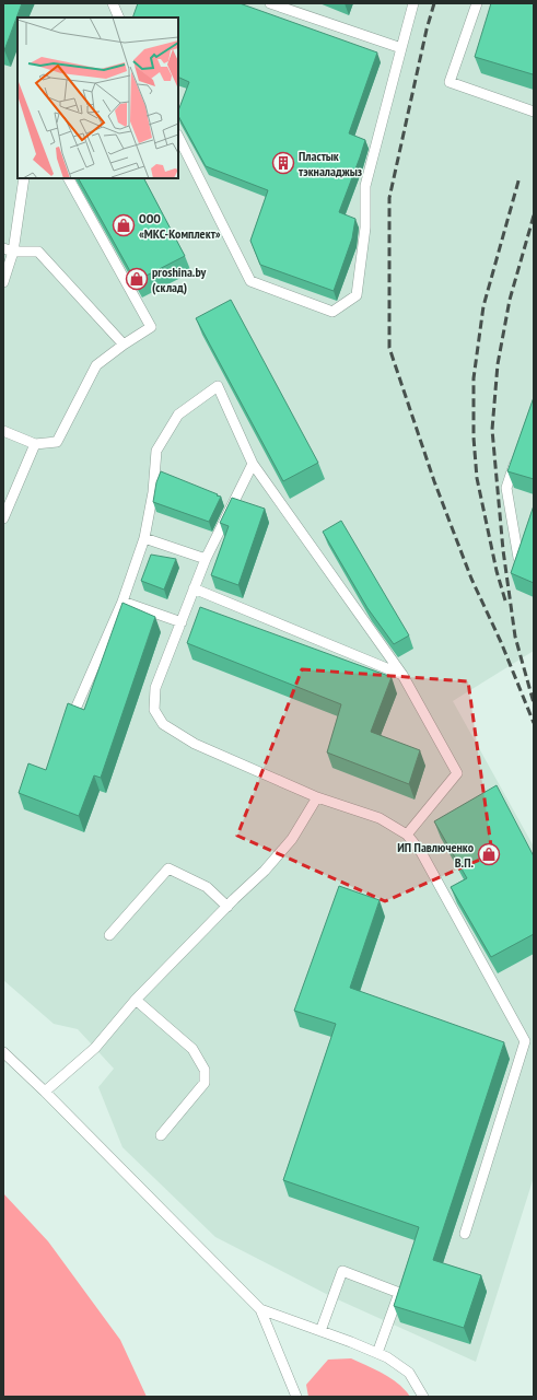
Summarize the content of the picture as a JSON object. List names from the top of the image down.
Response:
{
  "places": {
    "building": ["Пластык тэкналаджыз"],
    "shop": ["ООО «МКС-Комплект»", "рroshina.by (склад)", "ИП Павлюченко В.П."]
  }
}
